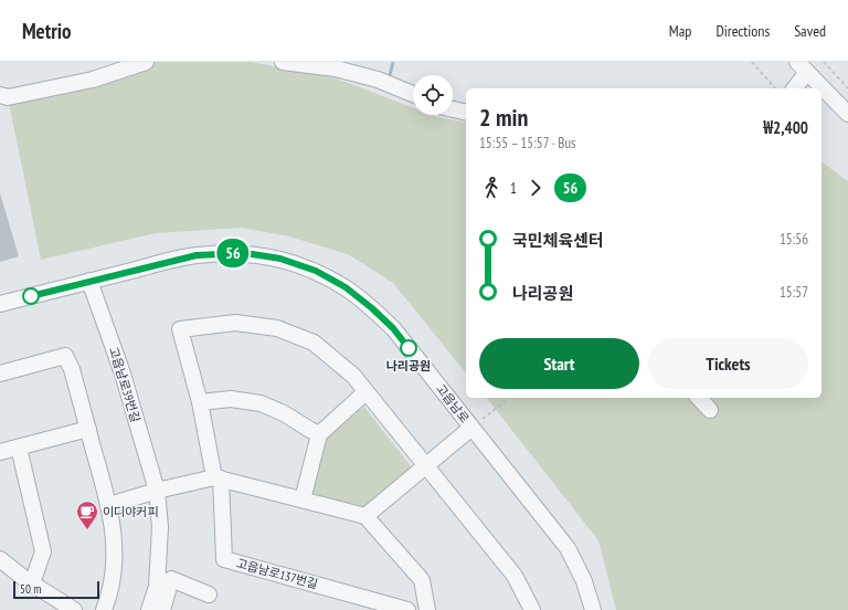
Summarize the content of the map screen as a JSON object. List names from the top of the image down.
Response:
{
  "streets": {
    "street": ["고읍남로39번길", "고읍남로", "고읍남로137번길"]
  },
  "crossings": [
    ["고읍남로39번길", "고읍남로"]
  ],
  "places": {
    "other": ["나리공원"],
    "cafe": ["이디야커피"]
  },
  "lines": ["bus line 56"],
  "scale_bar": "50 m",
  "page": {
    "header": "Metrio",
    "nav": ["Map", "Directions", "Saved"],
    "on_map": "56",
    "heading": ["2 min", "15:55 – 15:57 · Bus", "₩2,400"],
    "legs": ["1", "56"],
    "list": [
      {
        "name": "국민체육센터",
        "value": "15:56"
      },
      {
        "name": "나리공원",
        "value": "15:57"
      }
    ],
    "buttons": ["Start", "Tickets"],
    "scale": "50 m"
  }
}
